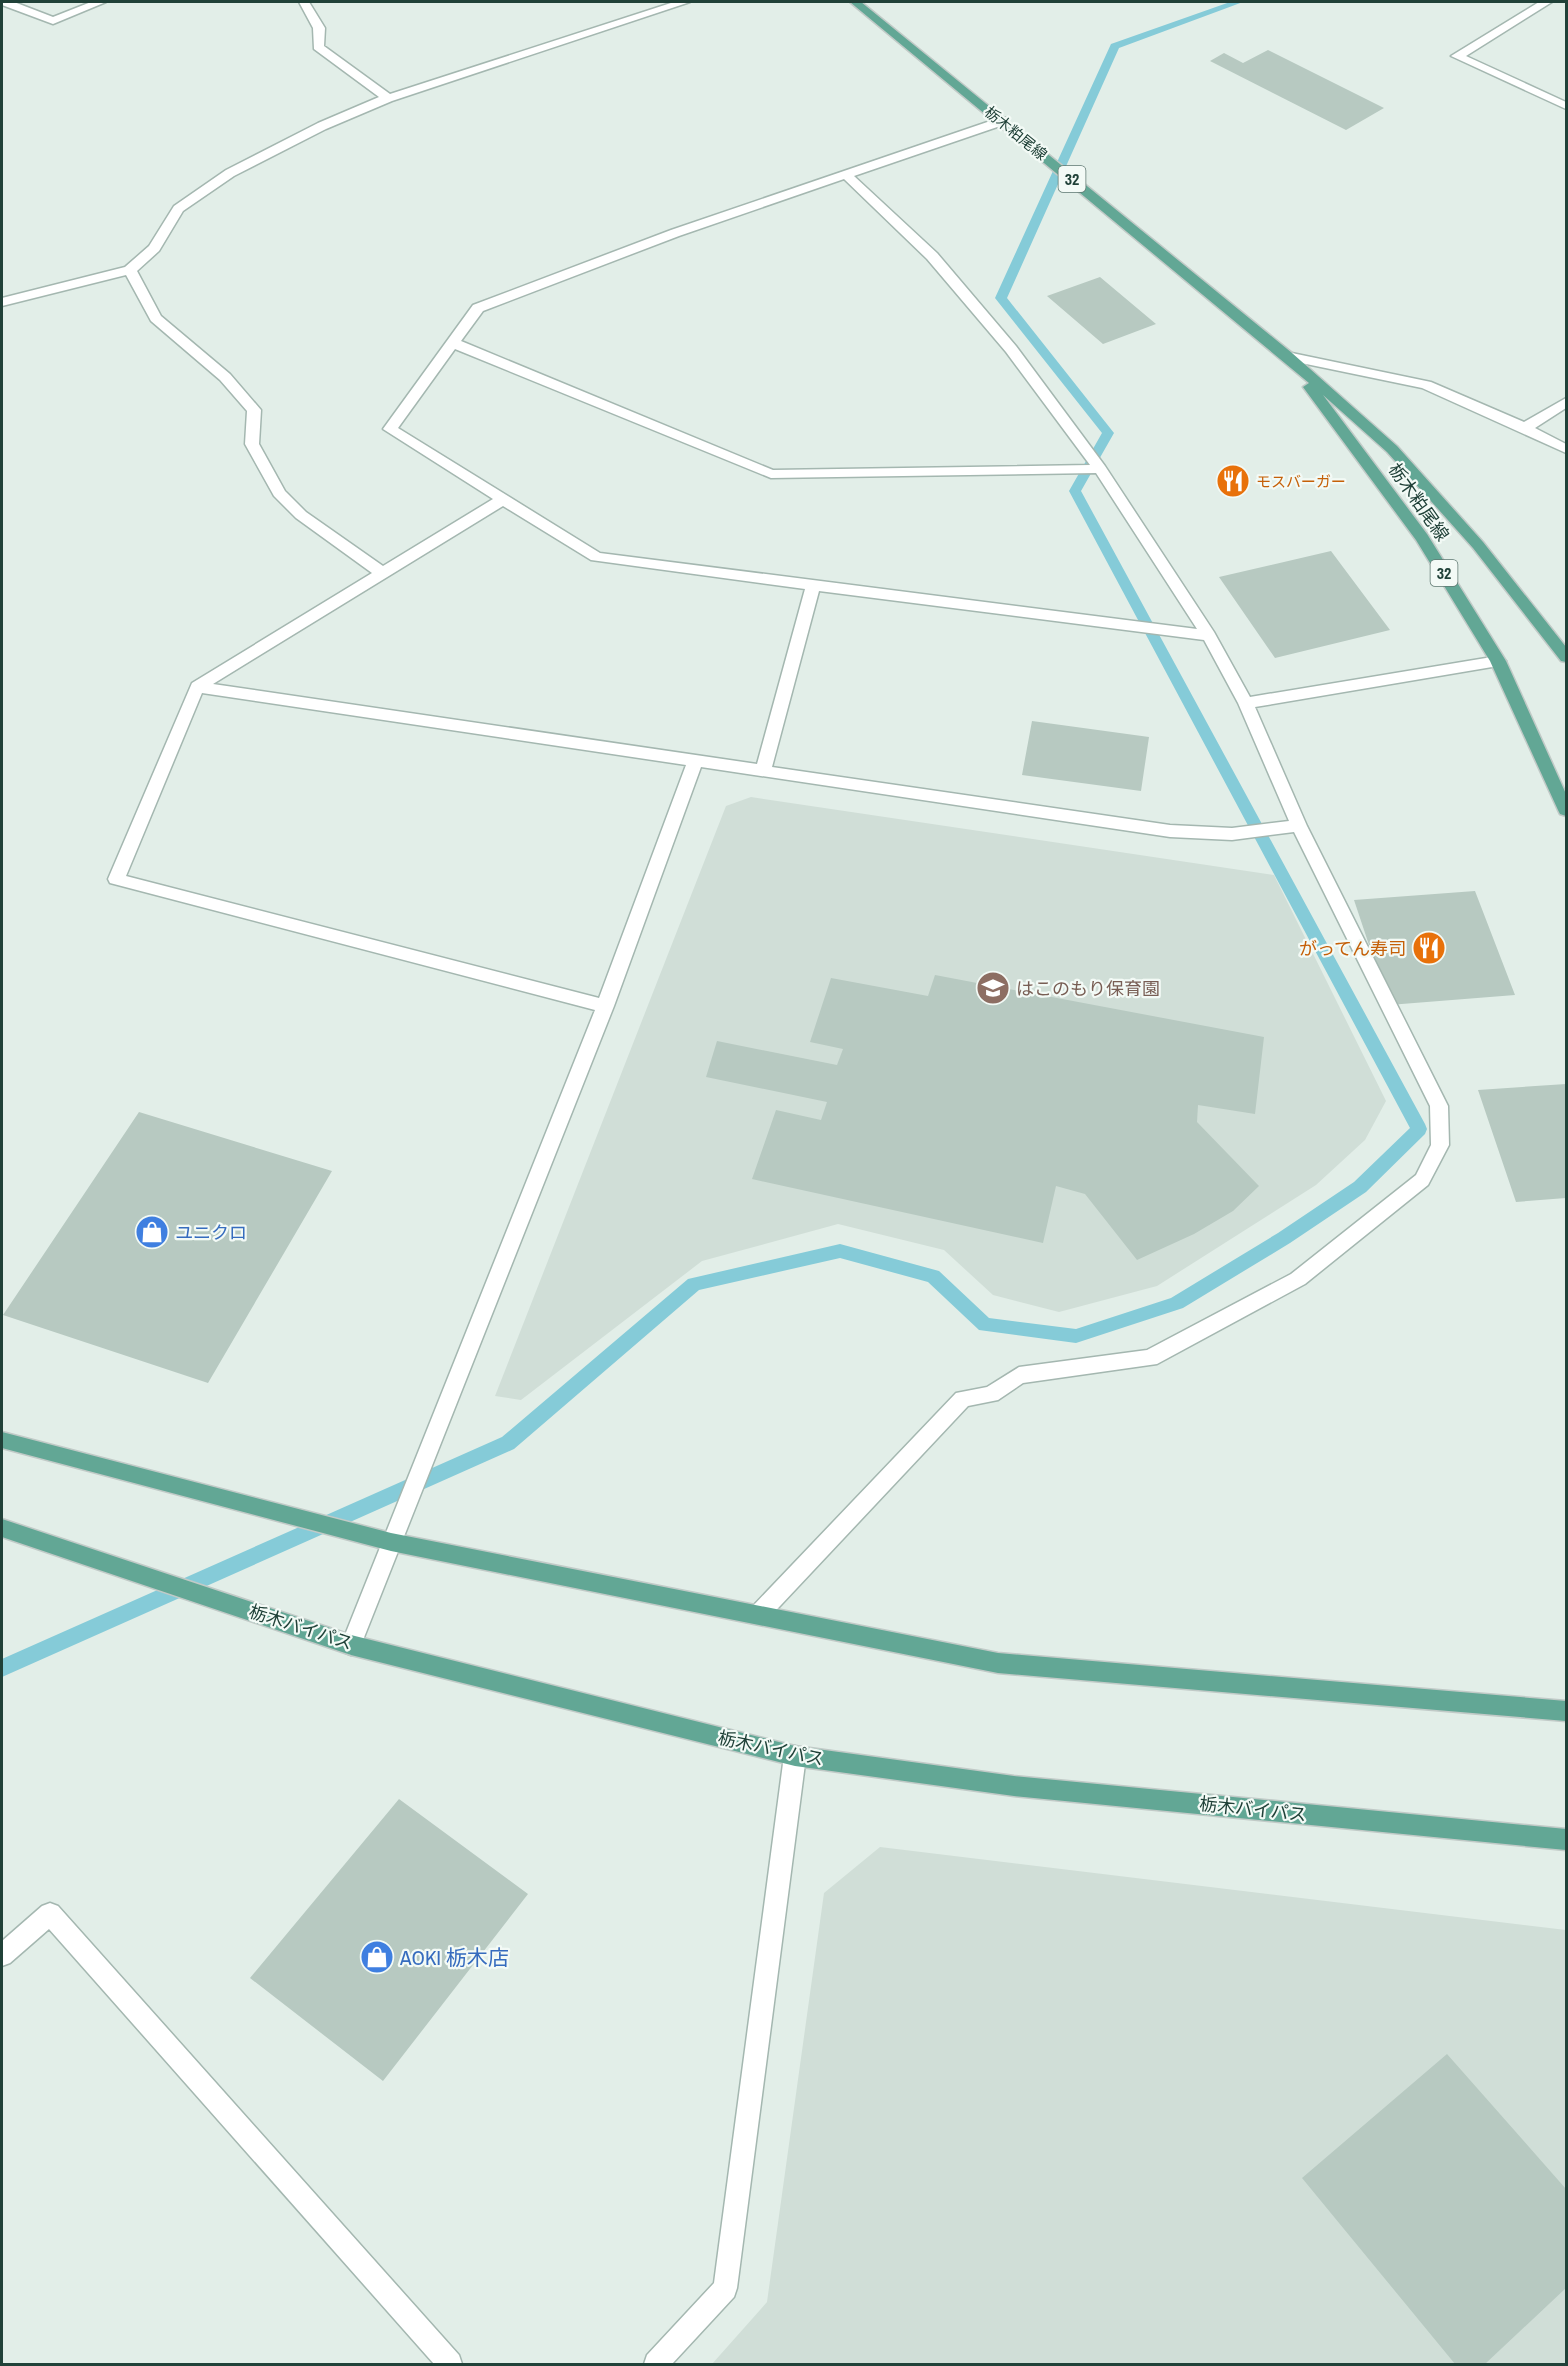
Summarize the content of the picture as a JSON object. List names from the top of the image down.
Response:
{
  "streets": {
    "main road": ["栃木粕尾線", "32", "栃木バイパス"]
  },
  "places": {
    "restaurant": ["モスバーガー", "がってん寿司"],
    "school or university": ["はこのもり保育園"],
    "shop": ["ユニクロ", "AOKI 栃木店"]
  }
}
